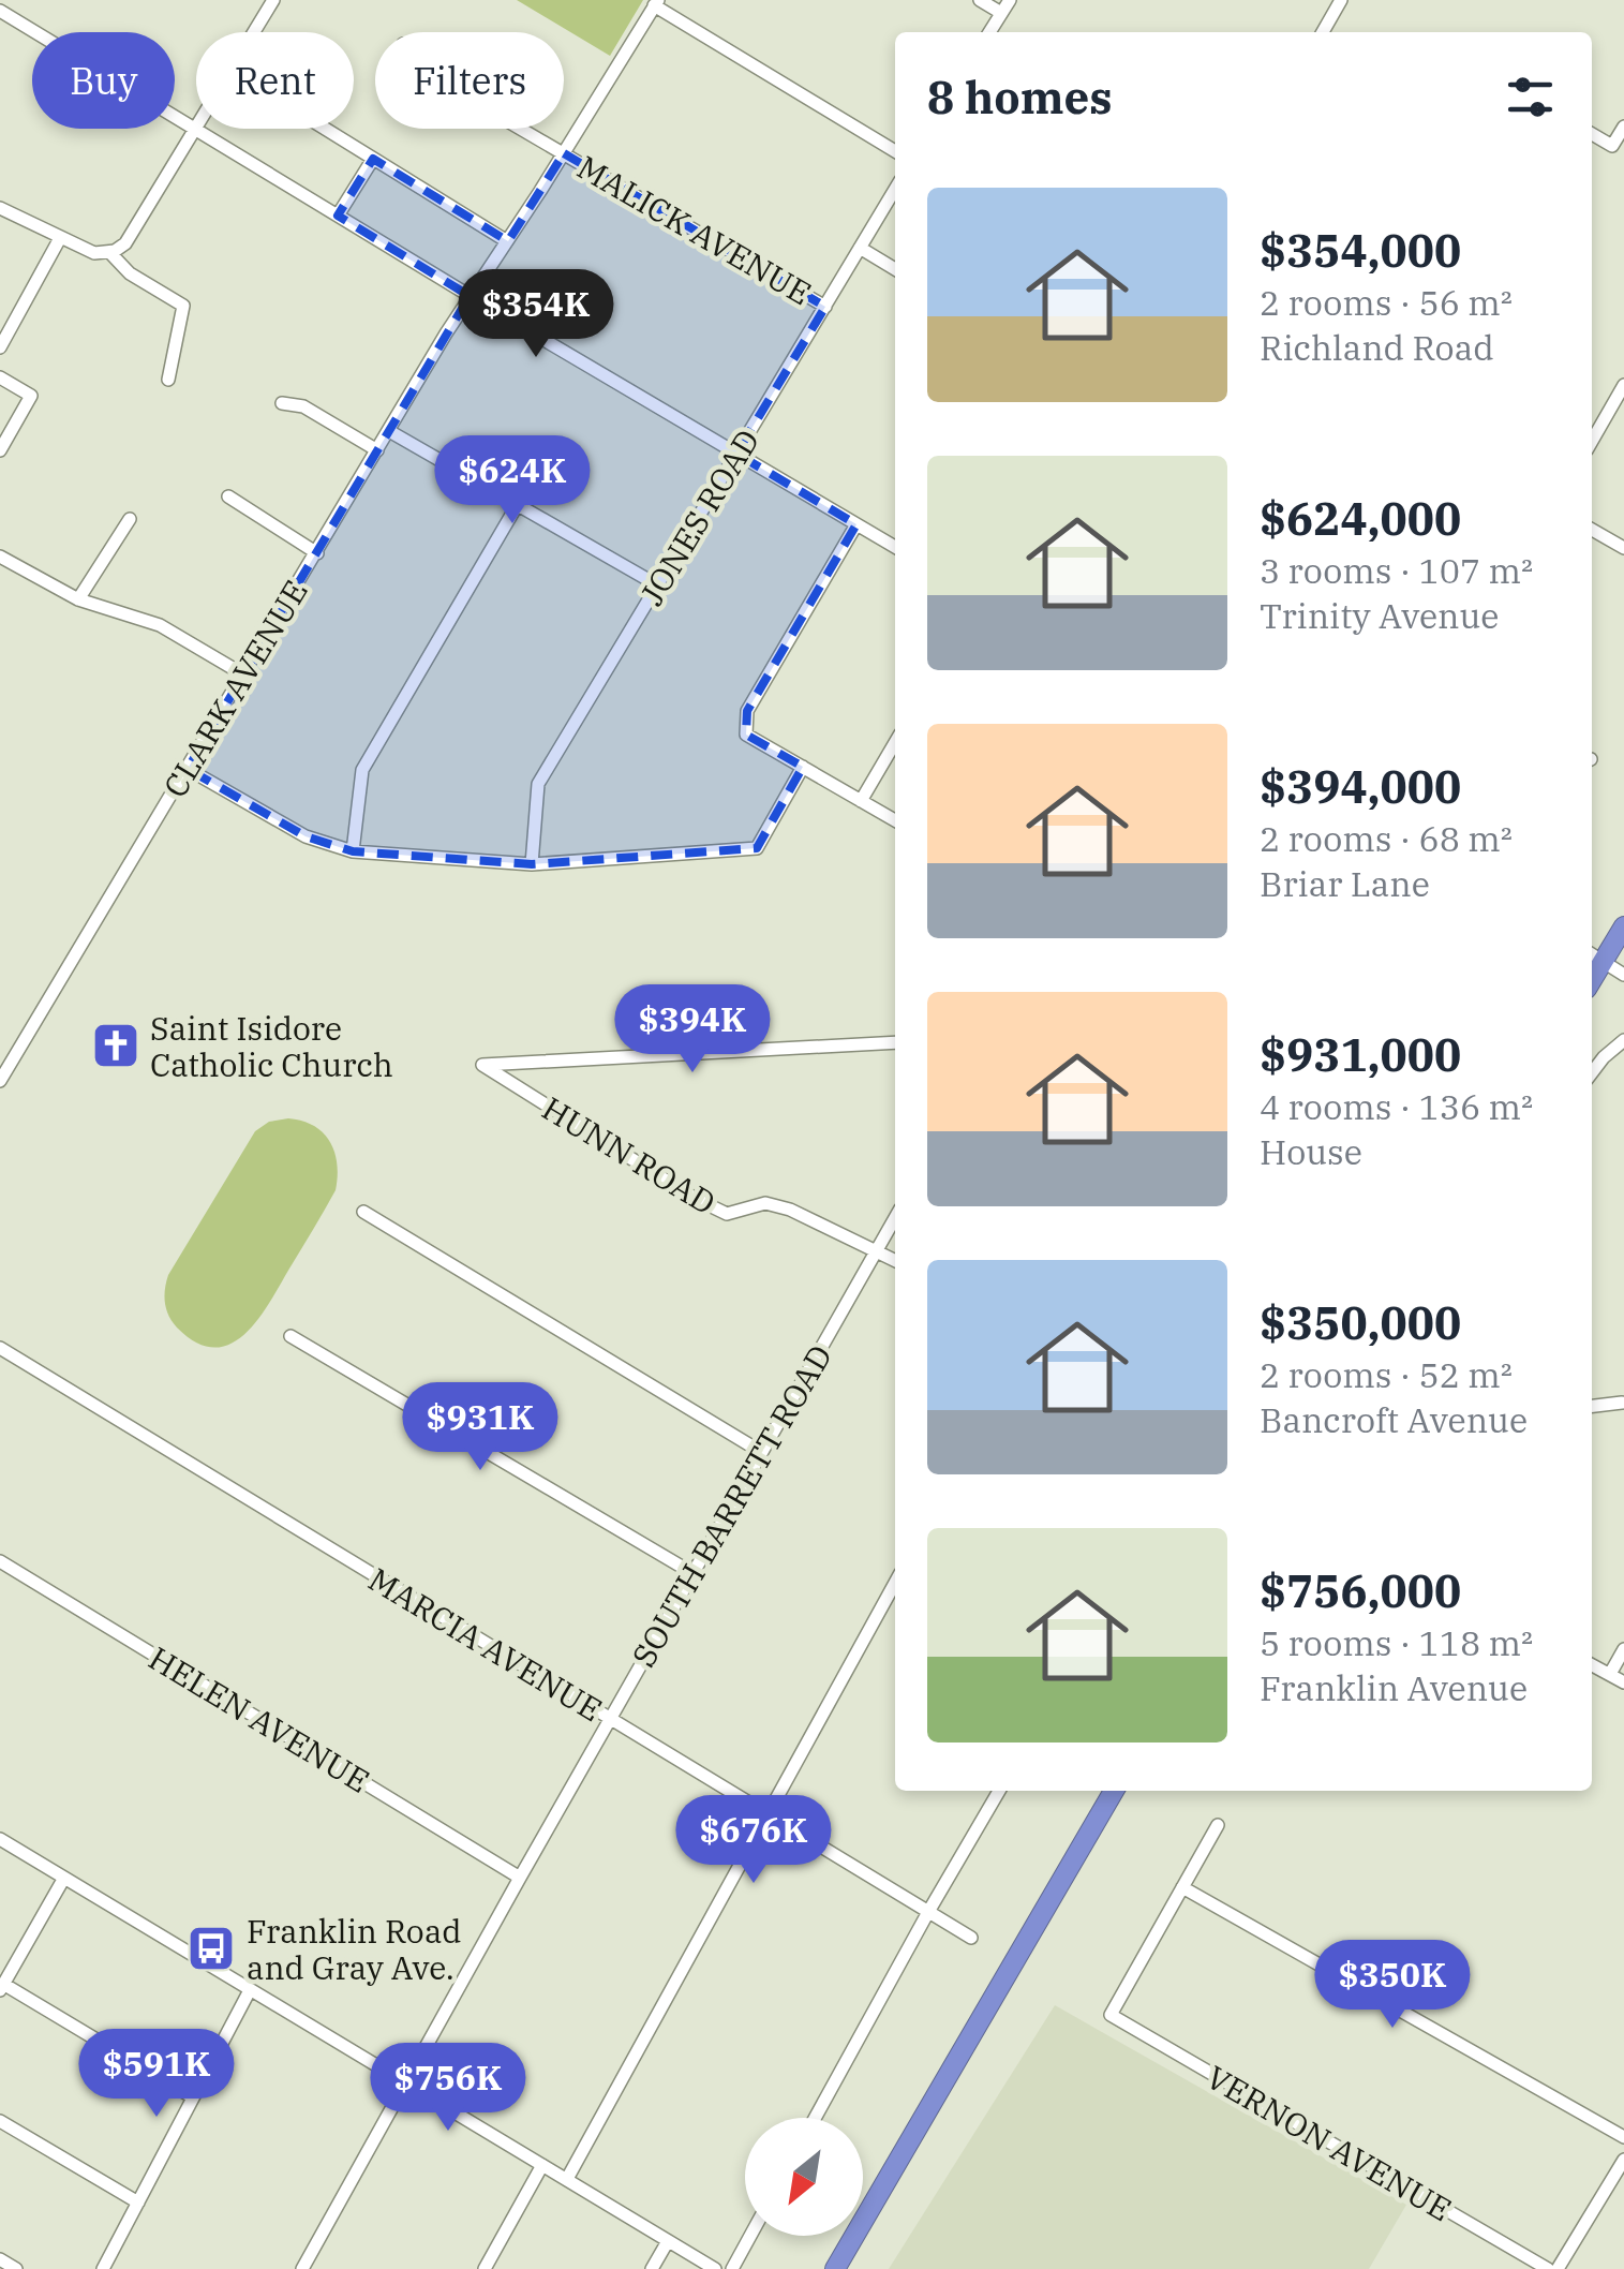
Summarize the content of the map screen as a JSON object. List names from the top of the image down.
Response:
{
  "streets": {
    "street": [
      "MALICK AVENUE",
      "JONES ROAD",
      "CLARK AVENUE",
      "HUNN ROAD",
      "SOUTH BARRETT ROAD",
      "MARCIA AVENUE",
      "HELEN AVENUE",
      "VERNON AVENUE"
    ]
  },
  "crossings": [
    ["MALICK AVENUE", "JONES ROAD"],
    ["MALICK AVENUE", "CLARK AVENUE"],
    ["HUNN ROAD", "SOUTH BARRETT ROAD"],
    ["SOUTH BARRETT ROAD", "MARCIA AVENUE"],
    ["SOUTH BARRETT ROAD", "HELEN AVENUE"]
  ],
  "places": {
    "church": ["Saint Isidore Catholic Church"],
    "bus stop": ["Franklin Road and Gray Ave."]
  },
  "north": "bottom left",
  "page": {
    "chip": ["Buy", "Rent", "Filters"],
    "heading": "8 homes",
    "list": [
      {
        "name": "$354,000",
        "note": "2 rooms · 56 m² · Richland Road"
      },
      {
        "name": "$624,000",
        "note": "3 rooms · 107 m² · Trinity Avenue"
      },
      {
        "name": "$394,000",
        "note": "2 rooms · 68 m² · Briar Lane"
      },
      {
        "name": "$931,000",
        "note": "4 rooms · 136 m² · House"
      },
      {
        "name": "$350,000",
        "note": "2 rooms · 52 m² · Bancroft Avenue"
      },
      {
        "name": "$756,000",
        "note": "5 rooms · 118 m² · Franklin Avenue"
      }
    ],
    "price": [
      "$354K",
      "$624K",
      "$394K",
      "$931K",
      "$676K",
      "$350K",
      "$591K",
      "$756K"
    ]
  }
}
